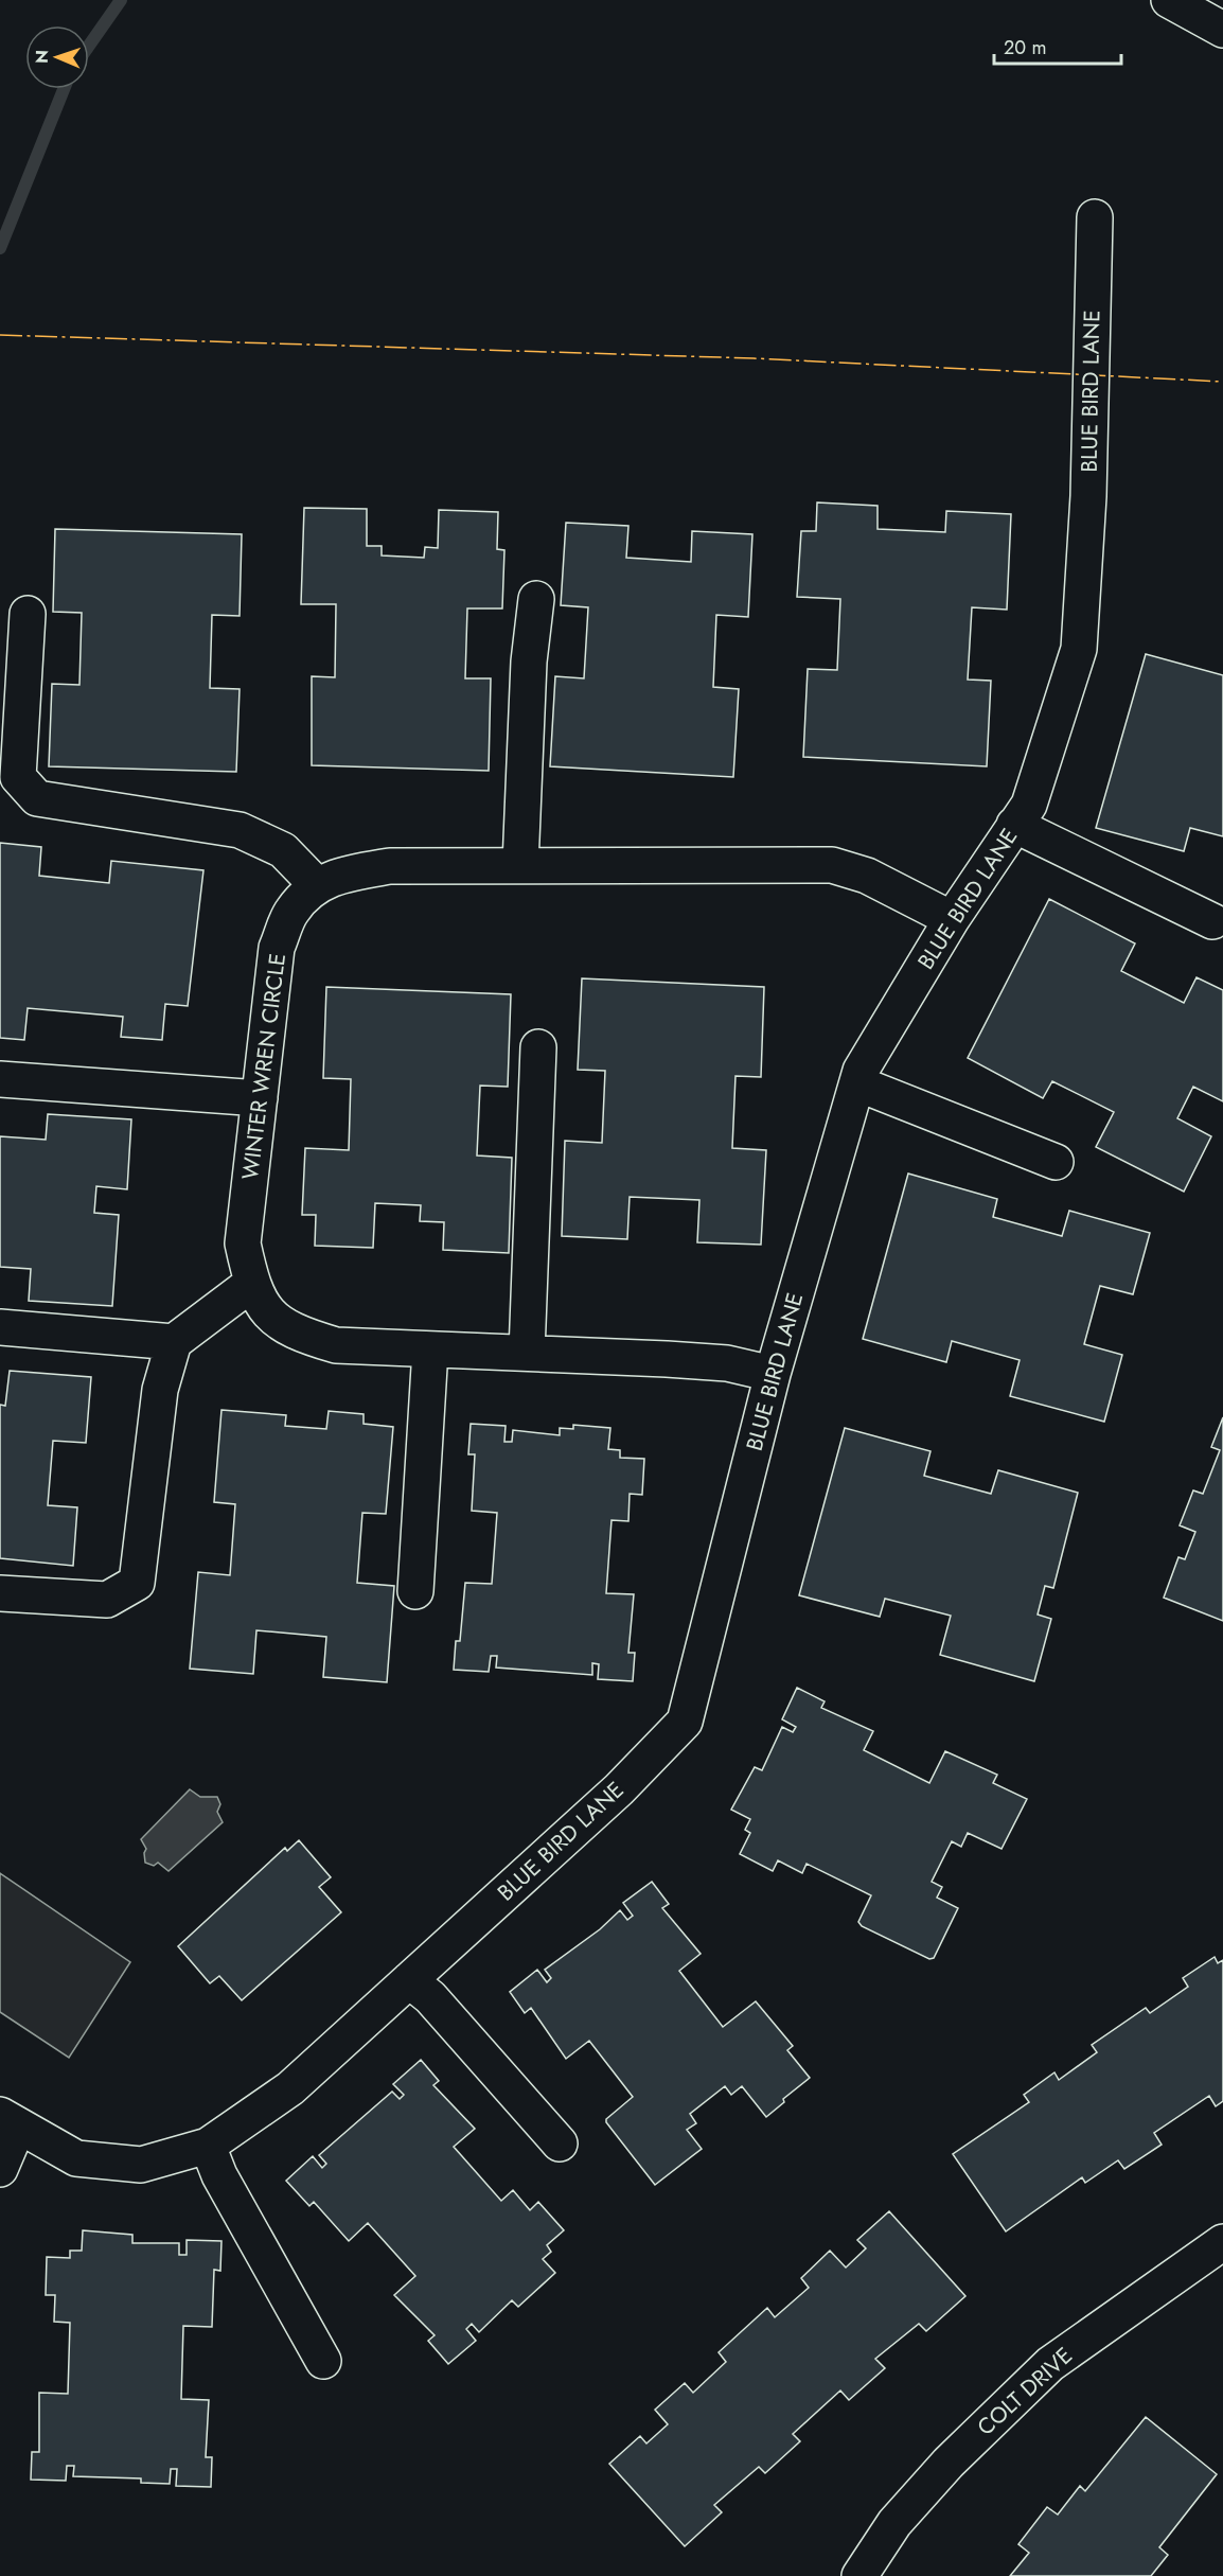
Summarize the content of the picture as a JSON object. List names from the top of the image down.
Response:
{
  "streets": {
    "street": ["BLUE BIRD LANE", "WINTER WREN CIRCLE", "COLT DRIVE"]
  },
  "crossings": [
    ["BLUE BIRD LANE", "WINTER WREN CIRCLE"]
  ],
  "scale_bar": "20 m",
  "north": "left"
}
